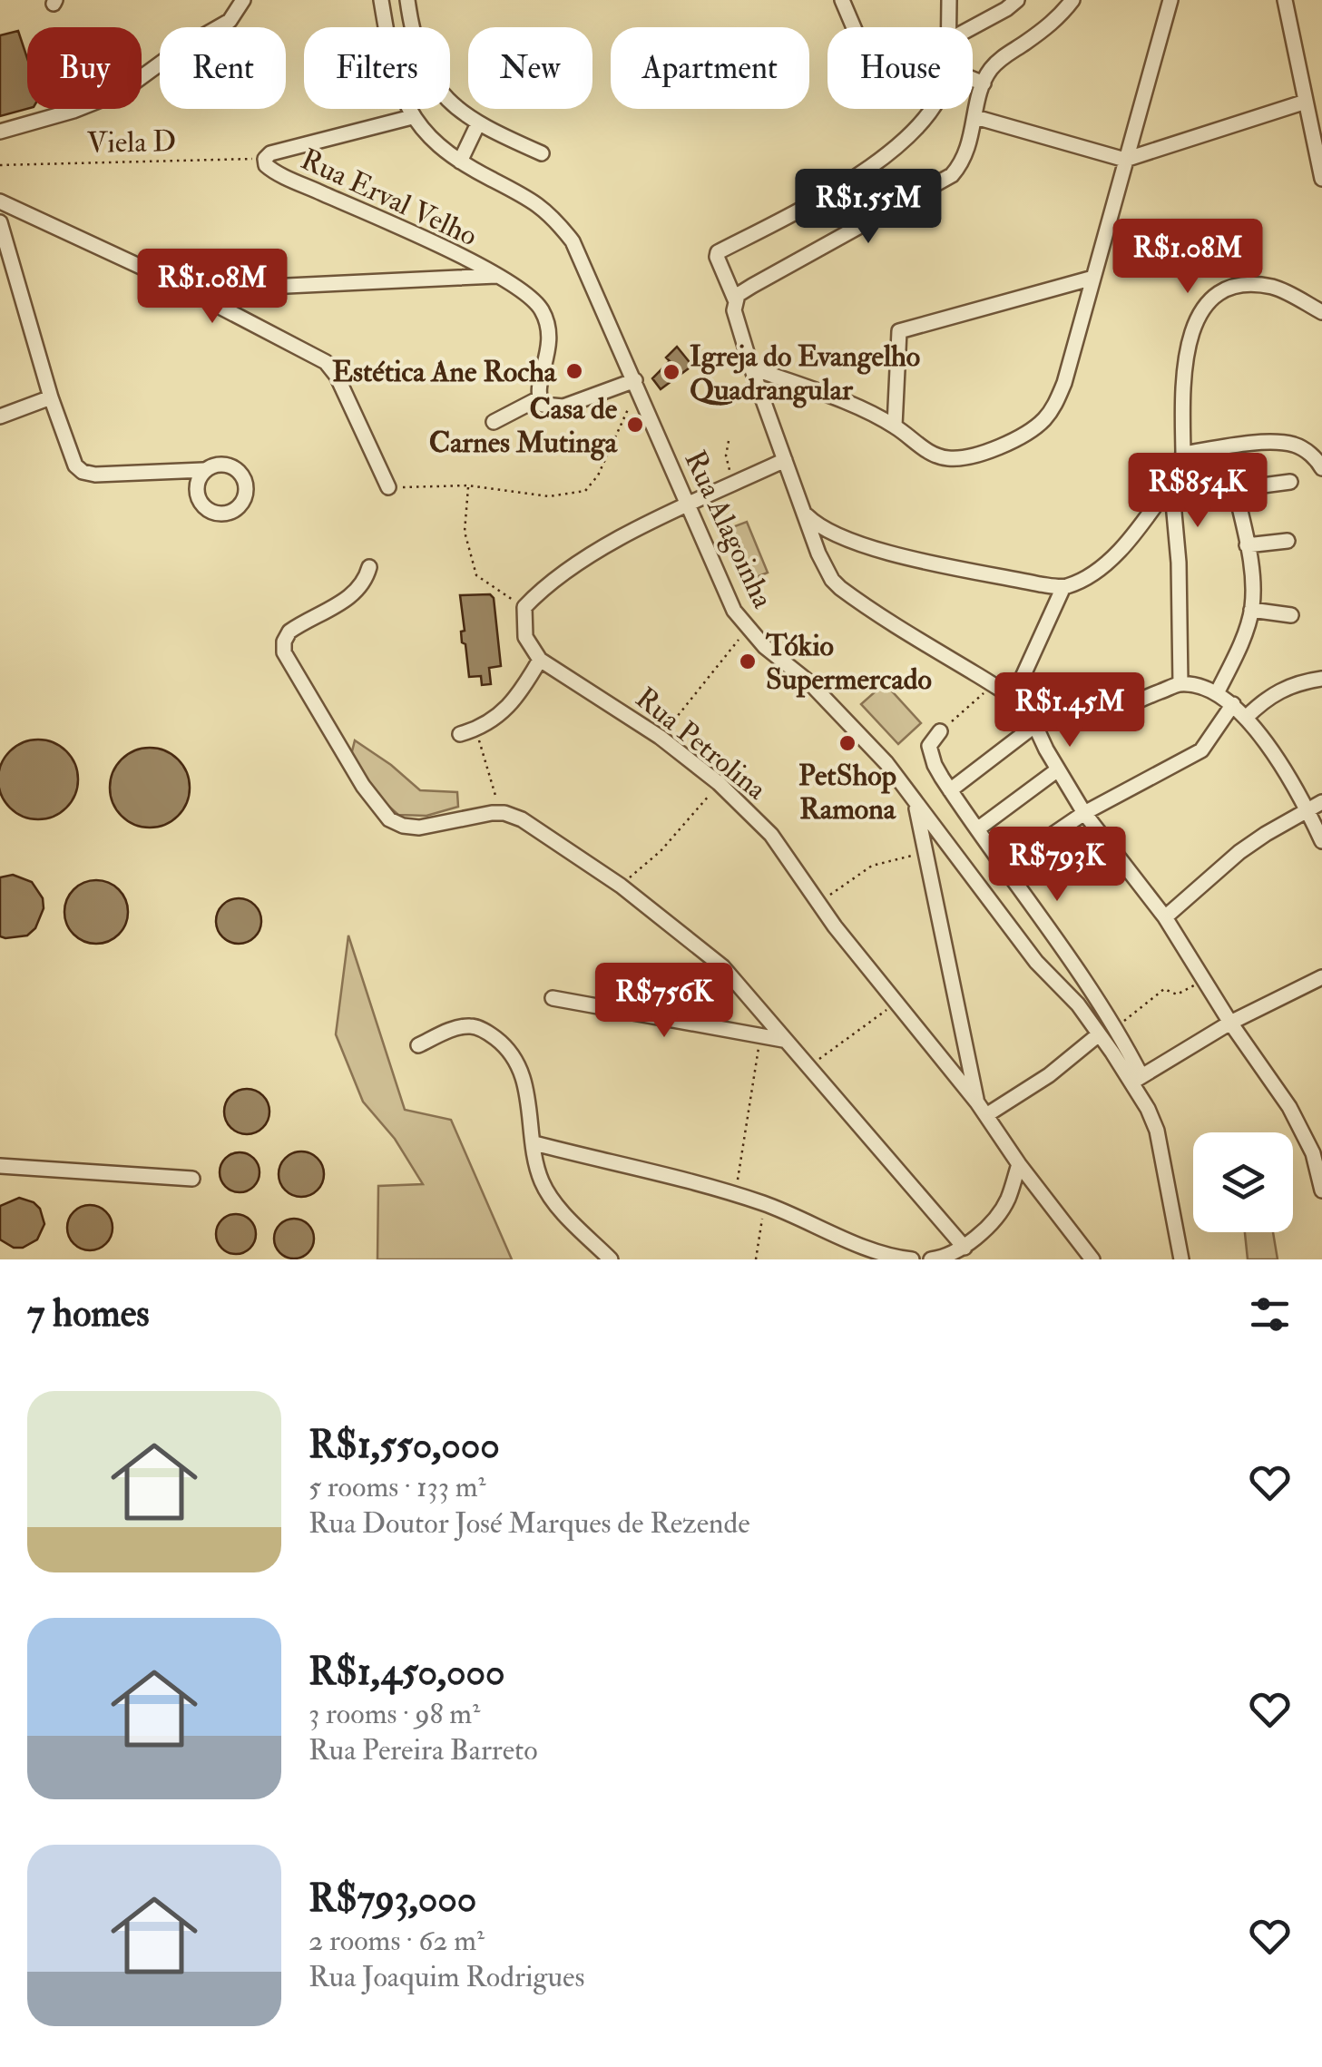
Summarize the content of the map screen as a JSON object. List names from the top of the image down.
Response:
{
  "streets": {
    "street": ["Rua Erval Velho", "Rua Alagoinha", "Rua Petrolina"],
    "path": ["Viela D"]
  },
  "crossings": [
    ["Viela D", "Rua Erval Velho"]
  ],
  "places": [
    "Estética Ane Rocha",
    "Igreja do Evangelho Quadrangular",
    "Casa de Carnes Mutinga",
    "Tókio Supermercado",
    "PetShop Ramona"
  ],
  "page": {
    "chip": [
      "Buy",
      "Rent",
      "Filters",
      "New",
      "Apartment",
      "House"
    ],
    "price": [
      "R$1.55M",
      "R$1.08M",
      "R$1.08M",
      "R$854K",
      "R$1.45M",
      "R$793K",
      "R$756K"
    ],
    "heading": "7 homes",
    "list": [
      {
        "name": "R$1,550,000",
        "note": "5 rooms · 133 m² · Rua Doutor José Marques de Rezende"
      },
      {
        "name": "R$1,450,000",
        "note": "3 rooms · 98 m² · Rua Pereira Barreto"
      },
      {
        "name": "R$793,000",
        "note": "2 rooms · 62 m² · Rua Joaquim Rodrigues"
      }
    ]
  }
}
